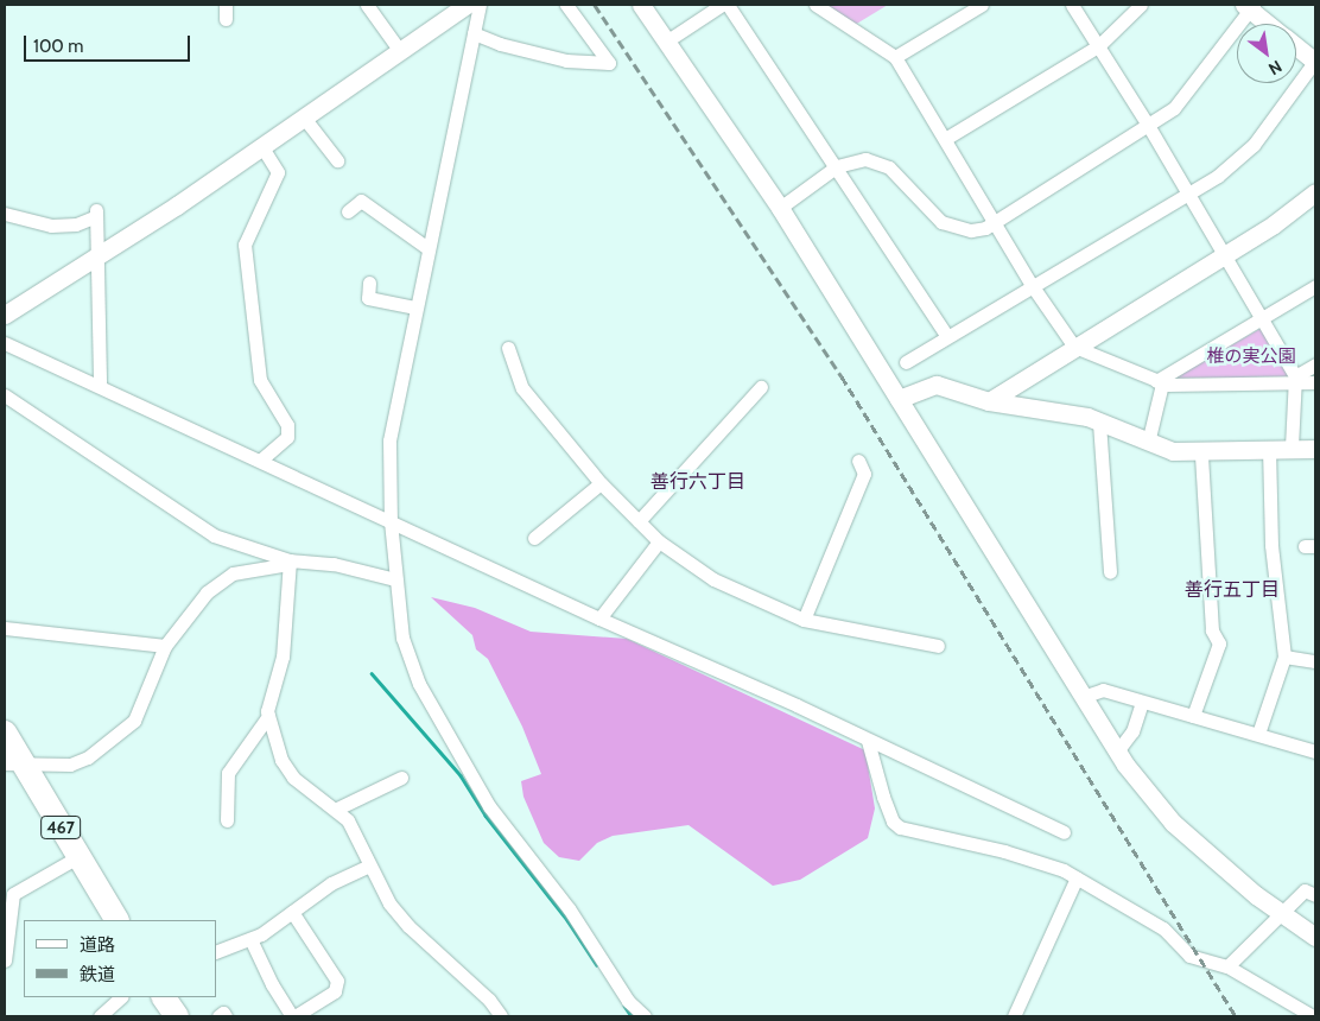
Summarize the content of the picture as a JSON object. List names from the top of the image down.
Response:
{
  "streets": {
    "highway": ["467"]
  },
  "districts": ["善行六丁目", "善行五丁目"],
  "parks": ["椎の実公園"],
  "legend": ["道路", "鉄道"],
  "scale_bar": "100 m",
  "north": "bottom right"
}
